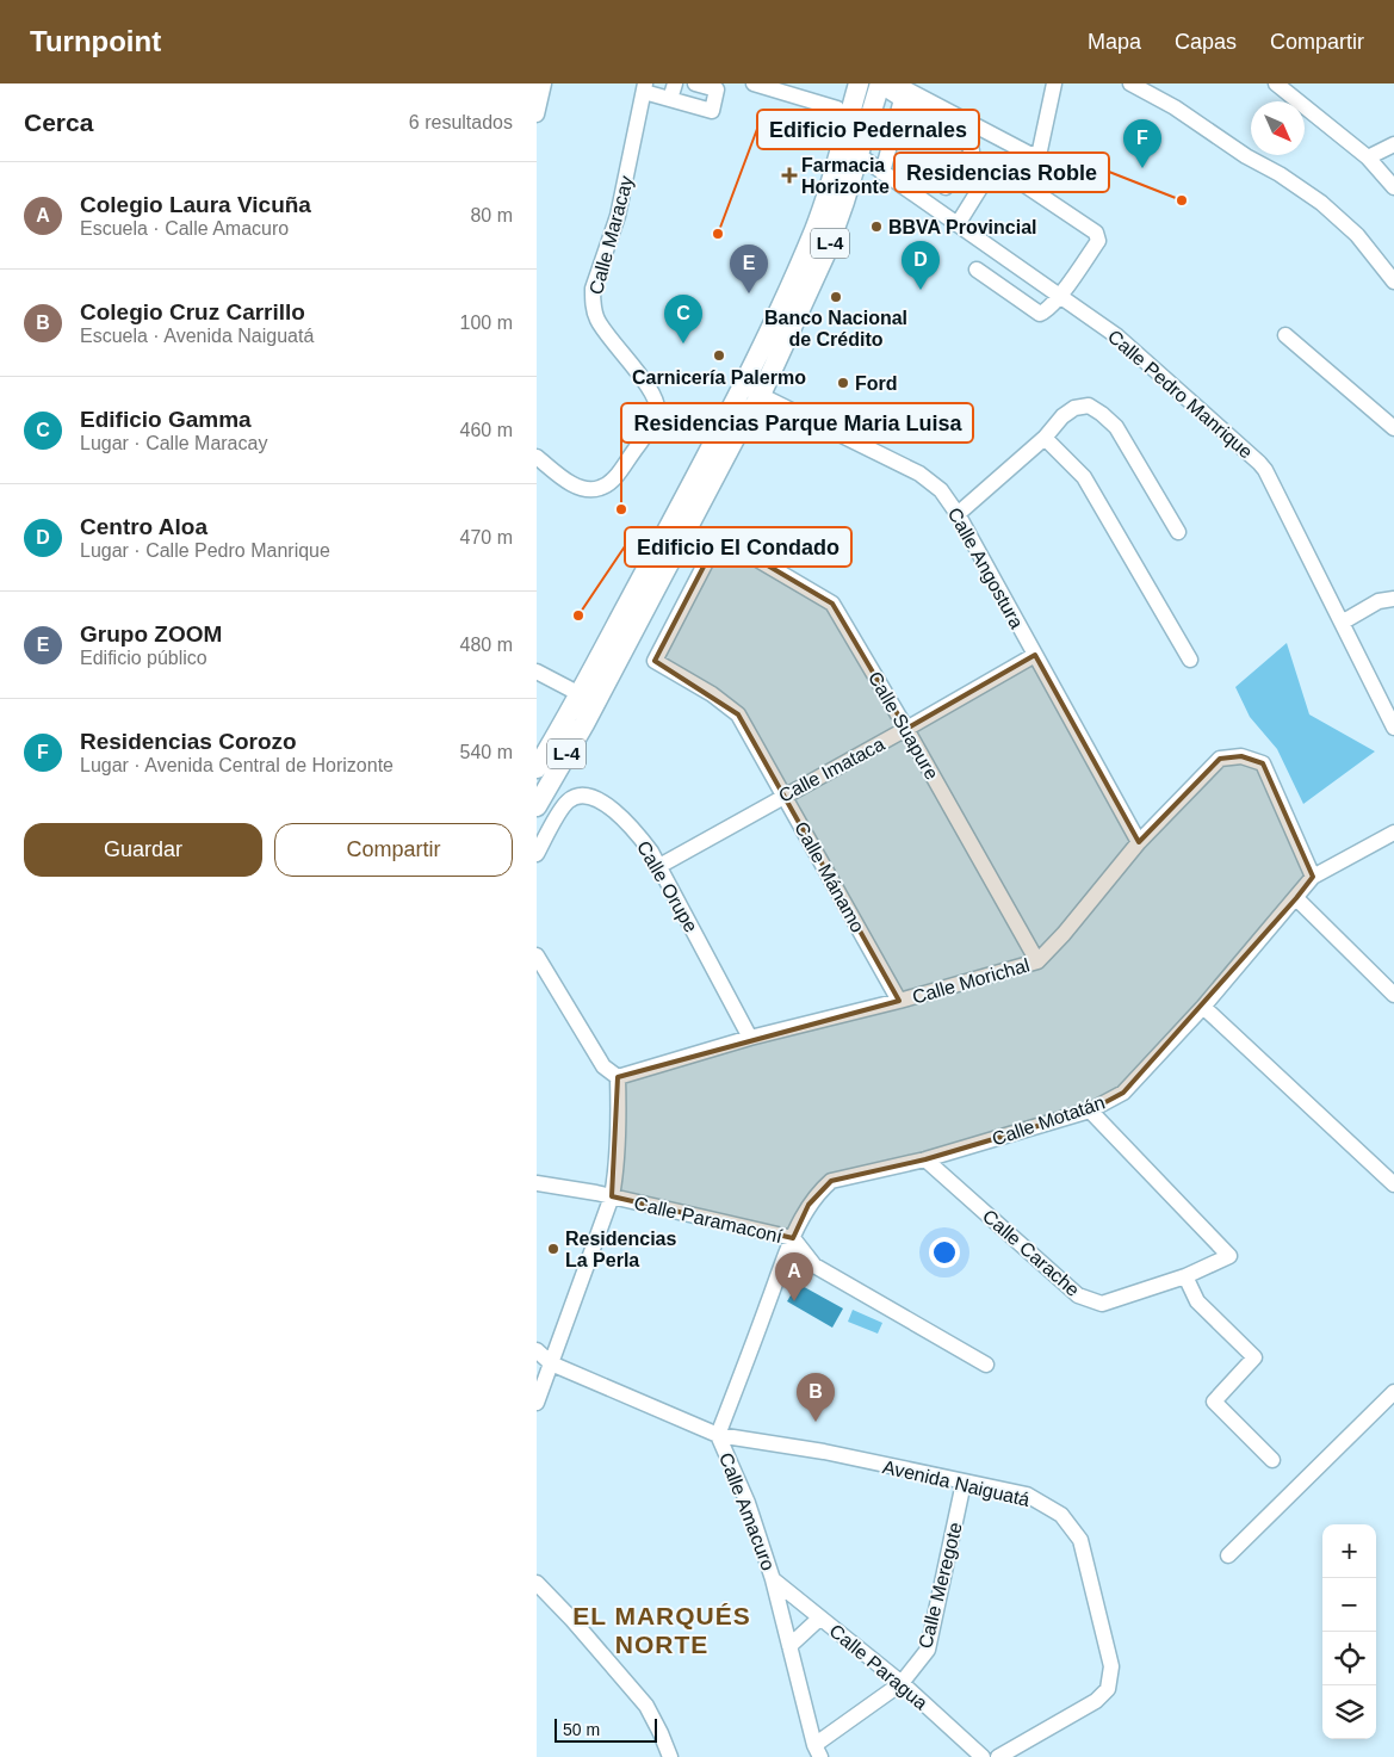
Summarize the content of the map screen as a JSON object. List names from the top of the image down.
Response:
{
  "streets": {
    "main road": ["L-4"],
    "street": [
      "Calle Maracay",
      "Calle Pedro Manrique",
      "Calle Angostura",
      "Calle Suapure",
      "Calle Imataca",
      "Calle Mánamo",
      "Calle Orupe",
      "Calle Morichal",
      "Calle Motatán",
      "Calle Paramaconí",
      "Calle Carache",
      "Avenida Naiguatá",
      "Calle Amacuro",
      "Calle Meregote",
      "Calle Paragua"
    ]
  },
  "crossings": [
    ["L-4", "Calle Pedro Manrique"],
    ["L-4", "Calle Angostura"],
    ["Calle Angostura", "Calle Imataca"],
    ["Calle Angostura", "Calle Morichal"],
    ["Calle Suapure", "Calle Imataca"],
    ["Calle Suapure", "Calle Mánamo"],
    ["Calle Suapure", "Calle Morichal"],
    ["Calle Imataca", "Calle Mánamo"],
    ["Calle Imataca", "Calle Orupe"],
    ["Calle Mánamo", "Calle Morichal"],
    ["Calle Orupe", "Calle Morichal"],
    ["Calle Morichal", "Calle Motatán"],
    ["Calle Motatán", "Calle Paramaconí"],
    ["Calle Motatán", "Calle Carache"],
    ["Calle Motatán", "Calle Amacuro"],
    ["Calle Paramaconí", "Calle Amacuro"],
    ["Avenida Naiguatá", "Calle Amacuro"],
    ["Avenida Naiguatá", "Calle Meregote"],
    ["Calle Amacuro", "Calle Meregote"],
    ["Calle Amacuro", "Calle Paragua"],
    ["Calle Meregote", "Calle Paragua"]
  ],
  "districts": ["EL MARQUÉS NORTE"],
  "places": {
    "health": ["Farmacia Horizonte"],
    "other": [
      "Residencias Roble",
      "BBVA Provincial",
      "Edificio Pedernales",
      "Banco Nacional de Crédito",
      "Carnicería Palermo",
      "Ford",
      "Residencias Parque Maria Luisa",
      "Edificio El Condado",
      "Residencias La Perla"
    ]
  },
  "scale_bar": "50 m",
  "north": "bottom right",
  "page": {
    "header": "Turnpoint",
    "nav": ["Mapa", "Capas", "Compartir"],
    "heading": ["Cerca", "6 resultados"],
    "pins": [
      "F",
      "D",
      "E",
      "C",
      "A",
      "B"
    ],
    "list": [
      {
        "mark": "A",
        "name": "Colegio Laura Vicuña",
        "note": "Escuela · Calle Amacuro",
        "value": "80 m"
      },
      {
        "mark": "B",
        "name": "Colegio Cruz Carrillo",
        "note": "Escuela · Avenida Naiguatá",
        "value": "100 m"
      },
      {
        "mark": "C",
        "name": "Edificio Gamma",
        "note": "Lugar · Calle Maracay",
        "value": "460 m"
      },
      {
        "mark": "D",
        "name": "Centro Aloa",
        "note": "Lugar · Calle Pedro Manrique",
        "value": "470 m"
      },
      {
        "mark": "E",
        "name": "Grupo ZOOM",
        "note": "Edificio público",
        "value": "480 m"
      },
      {
        "mark": "F",
        "name": "Residencias Corozo",
        "note": "Lugar · Avenida Central de Horizonte",
        "value": "540 m"
      }
    ],
    "buttons": ["Guardar", "Compartir"],
    "map_buttons": ["+", "−"],
    "scale": "50 m"
  }
}
